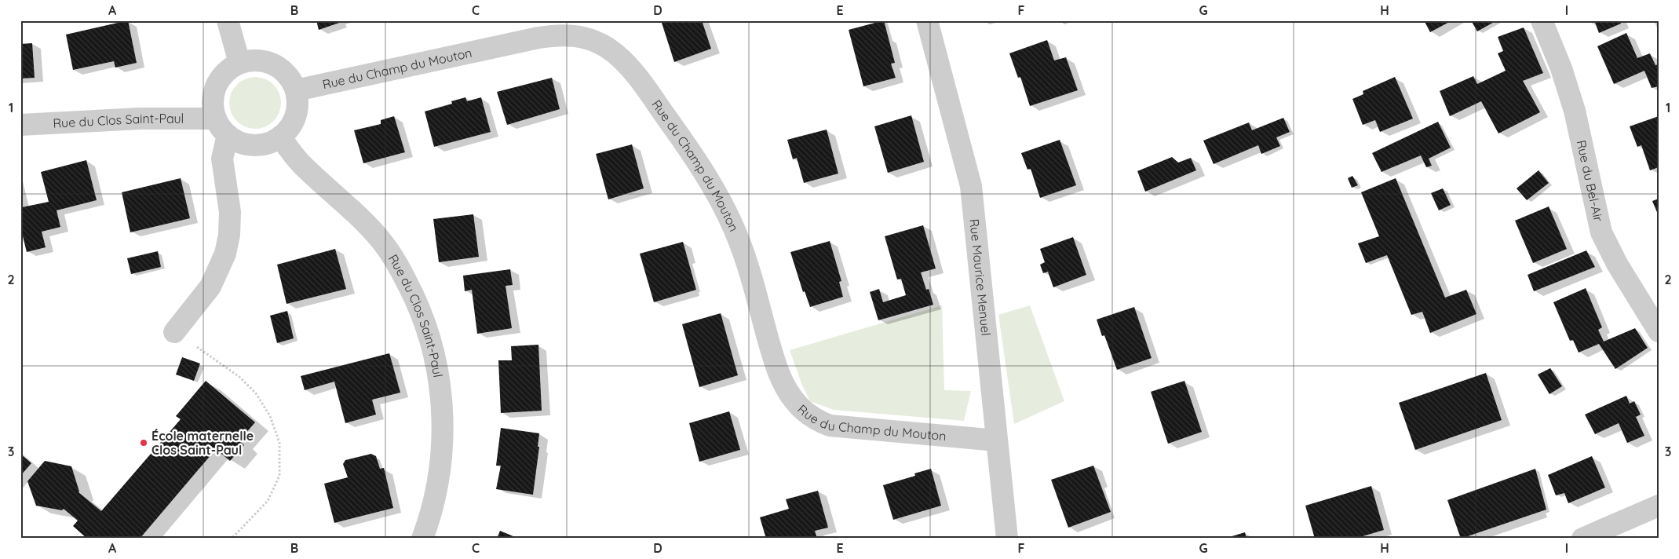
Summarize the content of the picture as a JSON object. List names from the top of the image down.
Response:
{
  "streets": {
    "street": [
      "Rue du Champ du Mouton",
      "Rue du Clos Saint-Paul",
      "Rue du Bel-Air",
      "Rue Maurice Menuel"
    ]
  },
  "crossings": [
    ["Rue du Champ du Mouton", "Rue du Clos Saint-Paul"],
    ["Rue du Champ du Mouton", "Rue Maurice Menuel"]
  ],
  "places": ["École maternelle Clos Saint-Paul"],
  "grid": {
    "columns": [
      "A",
      "B",
      "C",
      "D",
      "E",
      "F",
      "G",
      "H",
      "I"
    ],
    "rows": ["1", "2", "3"]
  }
}
